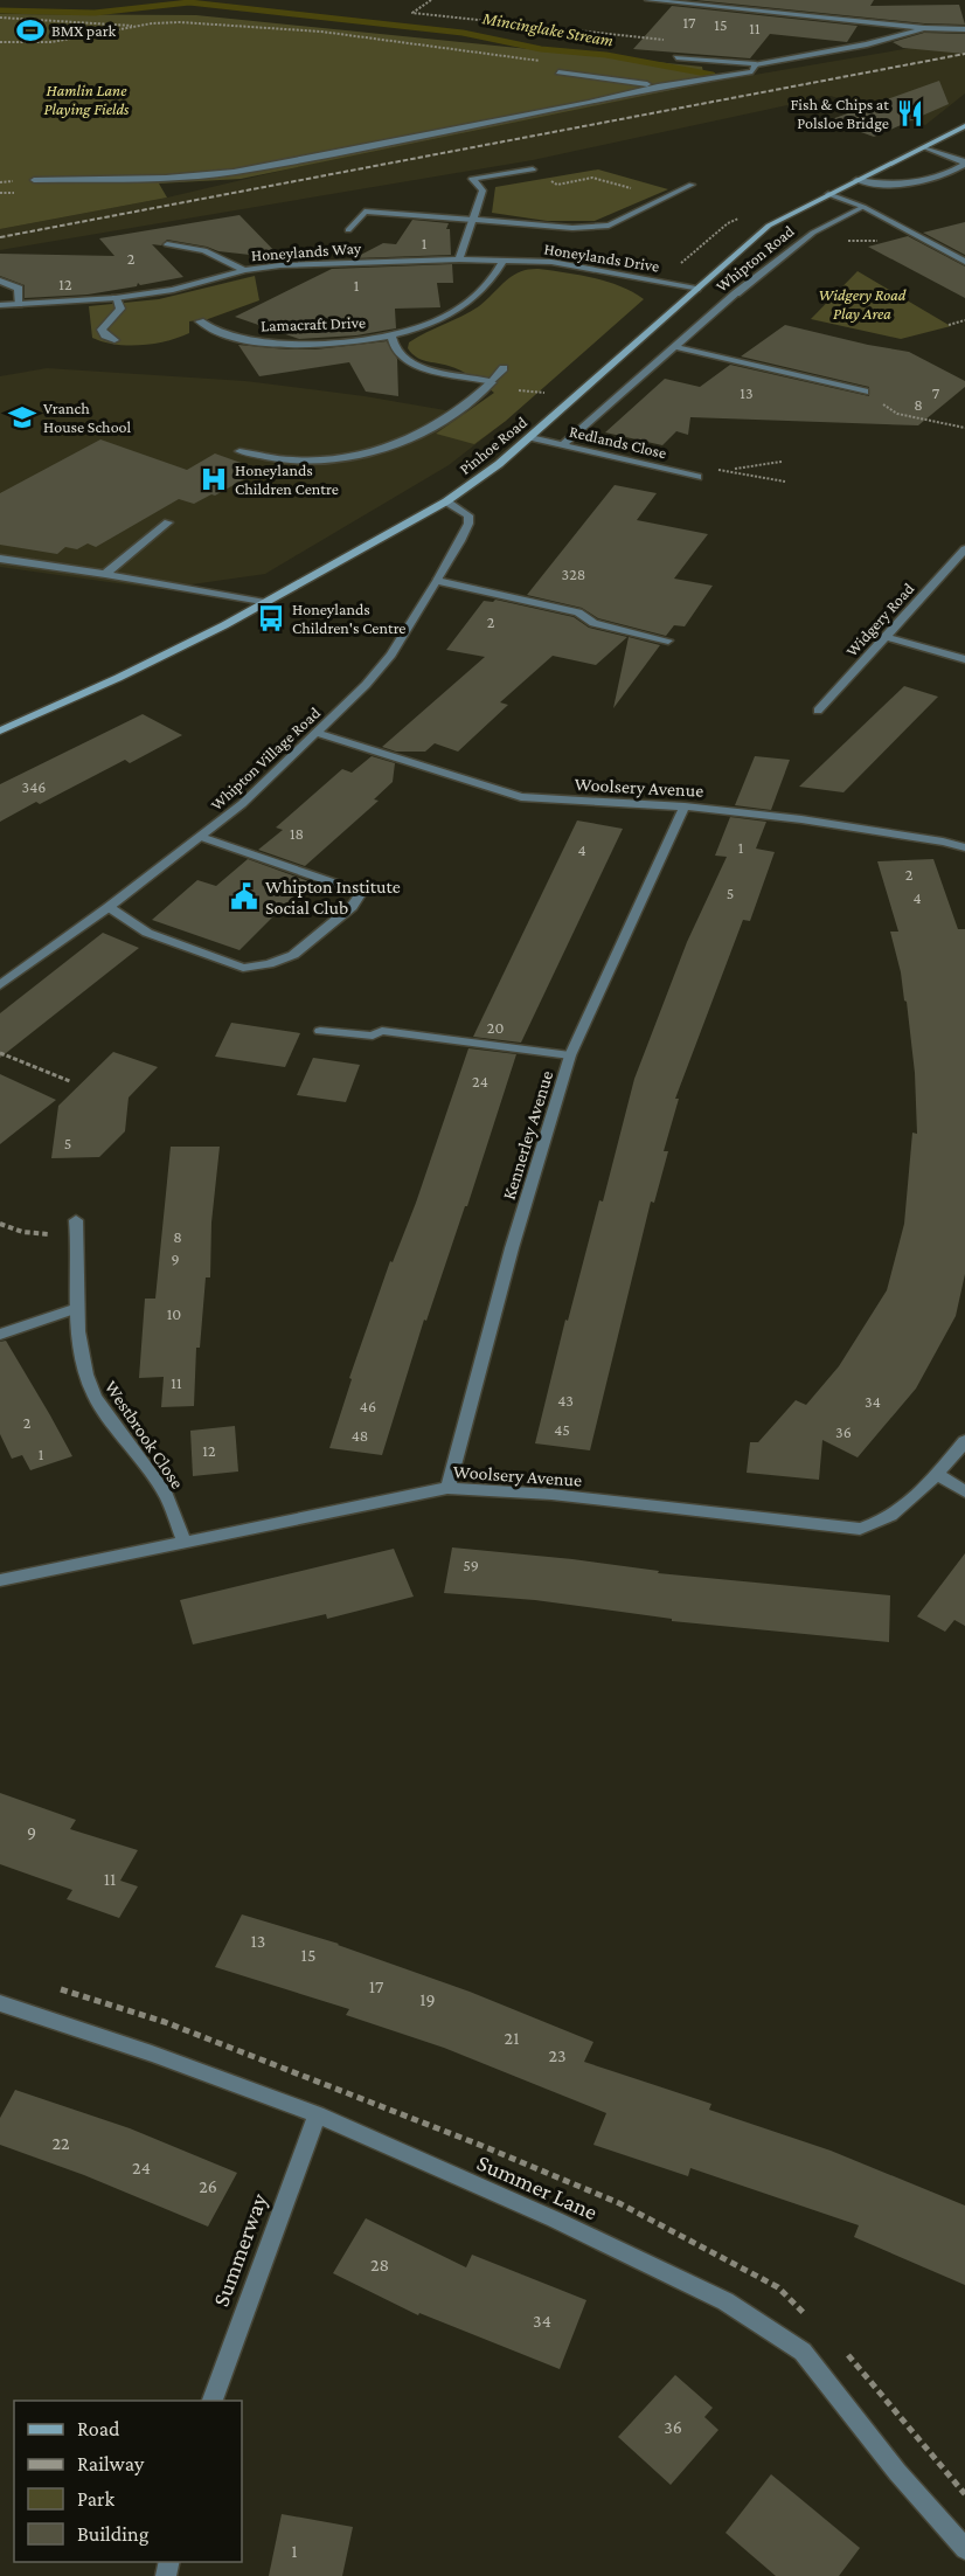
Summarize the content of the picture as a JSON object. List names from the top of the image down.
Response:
{
  "streets": {
    "main road": ["Pinhoe Road"],
    "street": [
      "Honeylands Way",
      "Honeylands Drive",
      "Whipton Road",
      "Lamacraft Drive",
      "Redlands Close",
      "Widgery Road",
      "Whipton Village Road",
      "Woolsery Avenue",
      "Kennerley Avenue",
      "Westbrook Close",
      "Summer Lane",
      "Summerway"
    ]
  },
  "crossings": [
    ["Honeylands Way", "Honeylands Drive"],
    ["Honeylands Drive", "Lamacraft Drive"],
    ["Honeylands Drive", "Pinhoe Road"],
    ["Whipton Road", "Redlands Close"],
    ["Redlands Close", "Pinhoe Road"],
    ["Pinhoe Road", "Whipton Village Road"],
    ["Whipton Village Road", "Woolsery Avenue"],
    ["Woolsery Avenue", "Kennerley Avenue"],
    ["Woolsery Avenue", "Westbrook Close"],
    ["Summer Lane", "Summerway"]
  ],
  "water": ["Mincinglake Stream"],
  "parks": ["Hamlin Lane Playing Fields", "Widgery Road Play Area"],
  "places": {
    "sports": ["BMX park"],
    "restaurant": ["Fish & Chips at Polsloe Bridge"],
    "school or university": ["Vranch House School"],
    "hospital": ["Honeylands Children Centre"],
    "bus stop": ["Honeylands Children's Centre"],
    "public building": ["Whipton Institute Social Club"]
  },
  "house_numbers": [
    "17",
    "15",
    "11",
    "1",
    "2",
    "12",
    "1",
    "13",
    "7",
    "8",
    "328",
    "2",
    "346",
    "18",
    "1",
    "4",
    "2",
    "5",
    "4",
    "20",
    "24",
    "5",
    "8",
    "9",
    "10",
    "11",
    "43",
    "34",
    "46",
    "2",
    "45",
    "36",
    "48",
    "12",
    "1",
    "59",
    "9",
    "11",
    "13",
    "15",
    "17",
    "19",
    "21",
    "23",
    "22",
    "24",
    "26",
    "28",
    "34",
    "36",
    "1"
  ],
  "legend": [
    "Road",
    "Railway",
    "Park",
    "Building"
  ]
}
